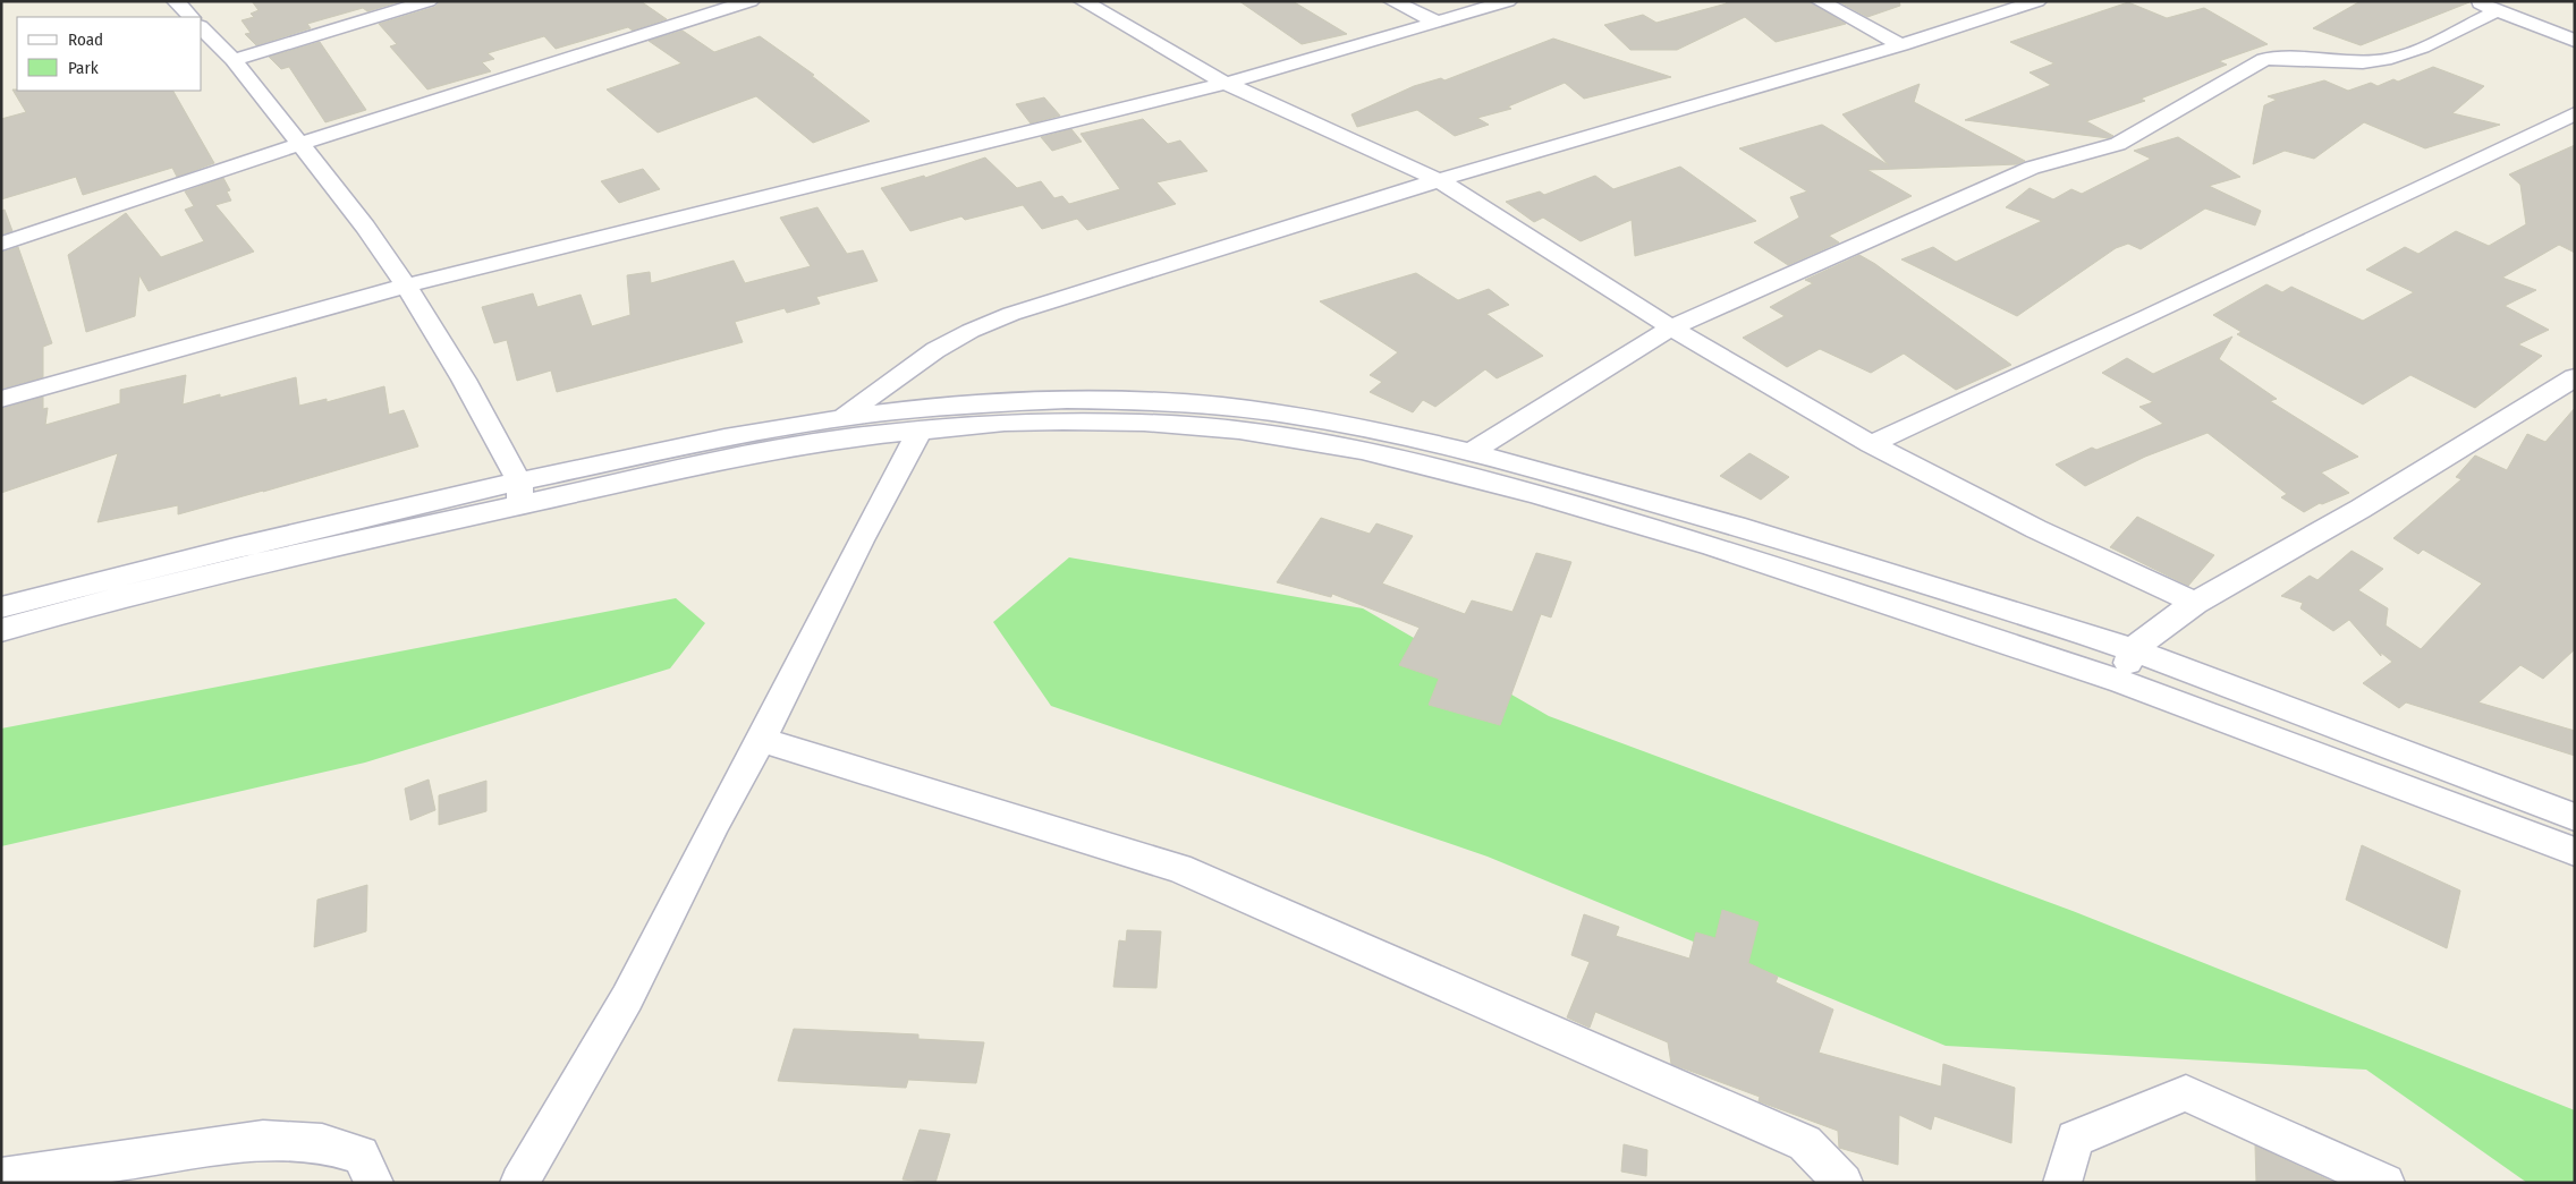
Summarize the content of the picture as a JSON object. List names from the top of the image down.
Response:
{
  "legend": ["Road", "Park"]
}
